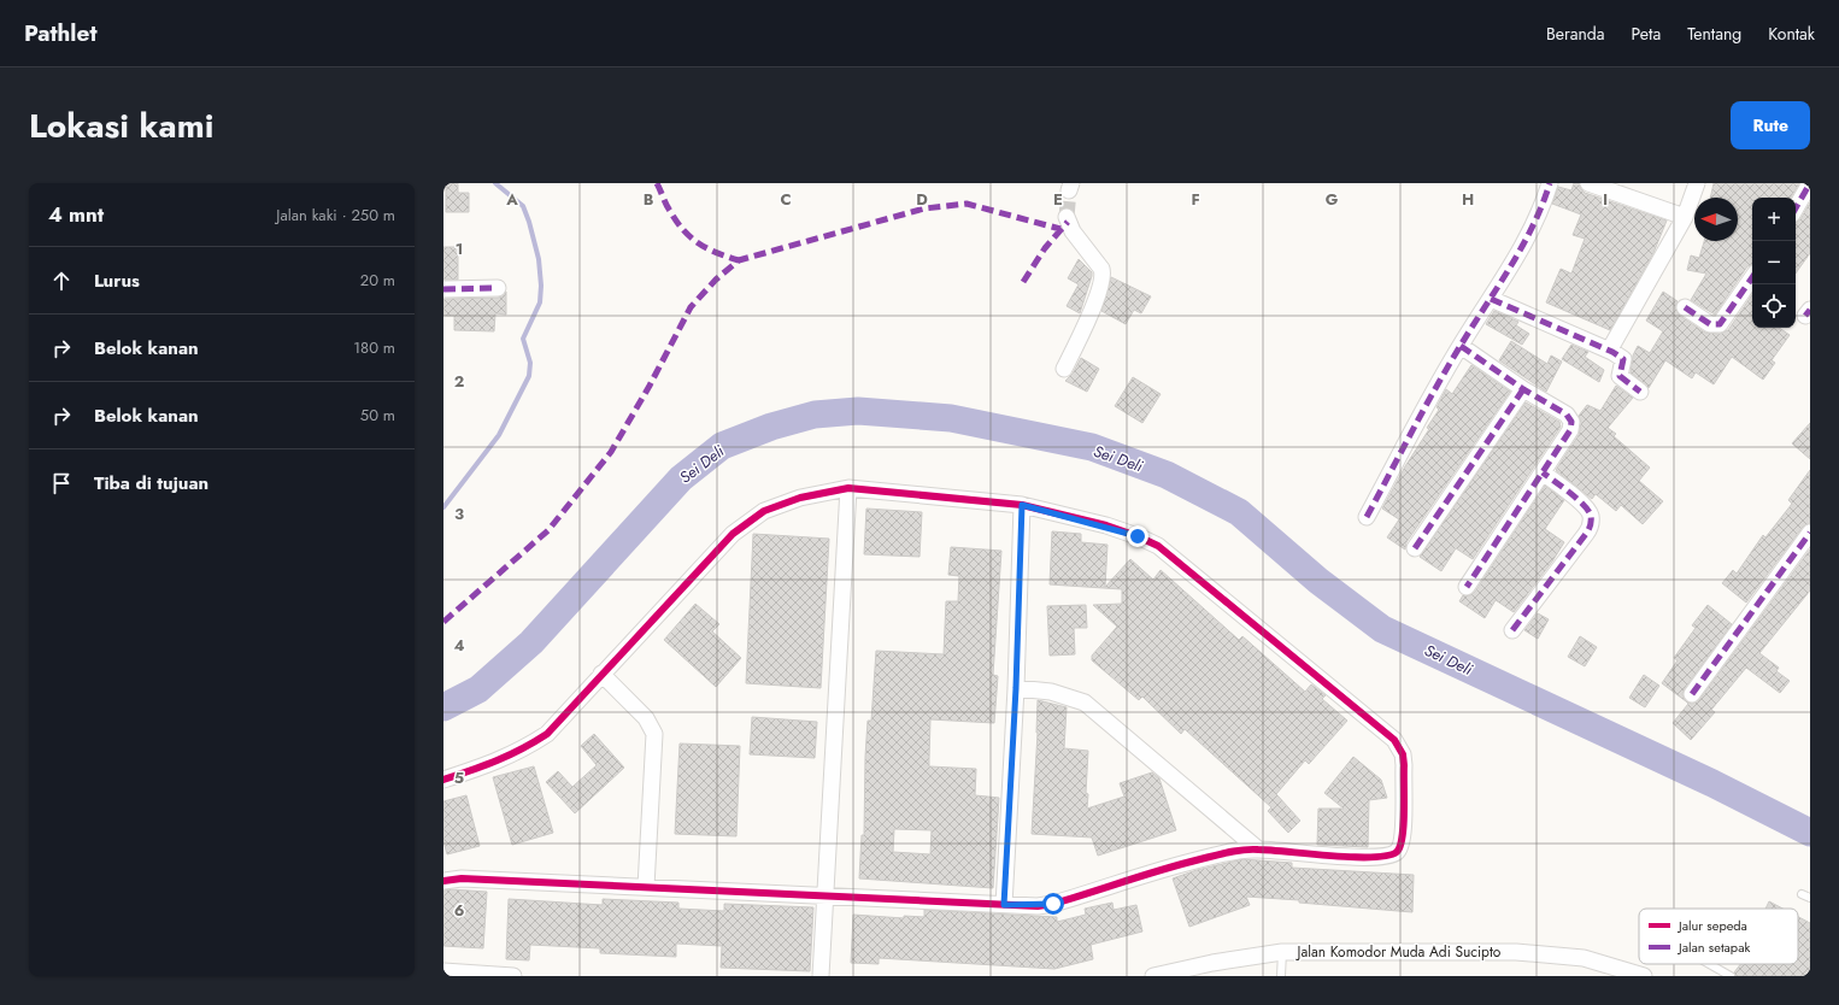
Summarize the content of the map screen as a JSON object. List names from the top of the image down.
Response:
{
  "streets": {
    "street": ["Jalan Komodor Muda Adi Sucipto"]
  },
  "water": ["Sei Deli"],
  "legend": ["Jalur sepeda", "Jalan setapak"],
  "north": "left",
  "page": {
    "header": "Pathlet",
    "nav": [
      "Beranda",
      "Peta",
      "Tentang",
      "Kontak"
    ],
    "title": "Lokasi kami",
    "buttons": "Rute",
    "heading": ["4 mnt", "Jalan kaki · 250 m"],
    "map_buttons": ["+", "−"],
    "list": [
      ["Lurus", "20 m"],
      ["Belok kanan", "180 m"],
      ["Belok kanan", "50 m"],
      "Tiba di tujuan"
    ]
  },
  "grid": {
    "columns": [
      "A",
      "B",
      "C",
      "D",
      "E",
      "F",
      "G",
      "H",
      "I"
    ],
    "rows": [
      "1",
      "2",
      "3",
      "4",
      "5",
      "6"
    ]
  }
}
